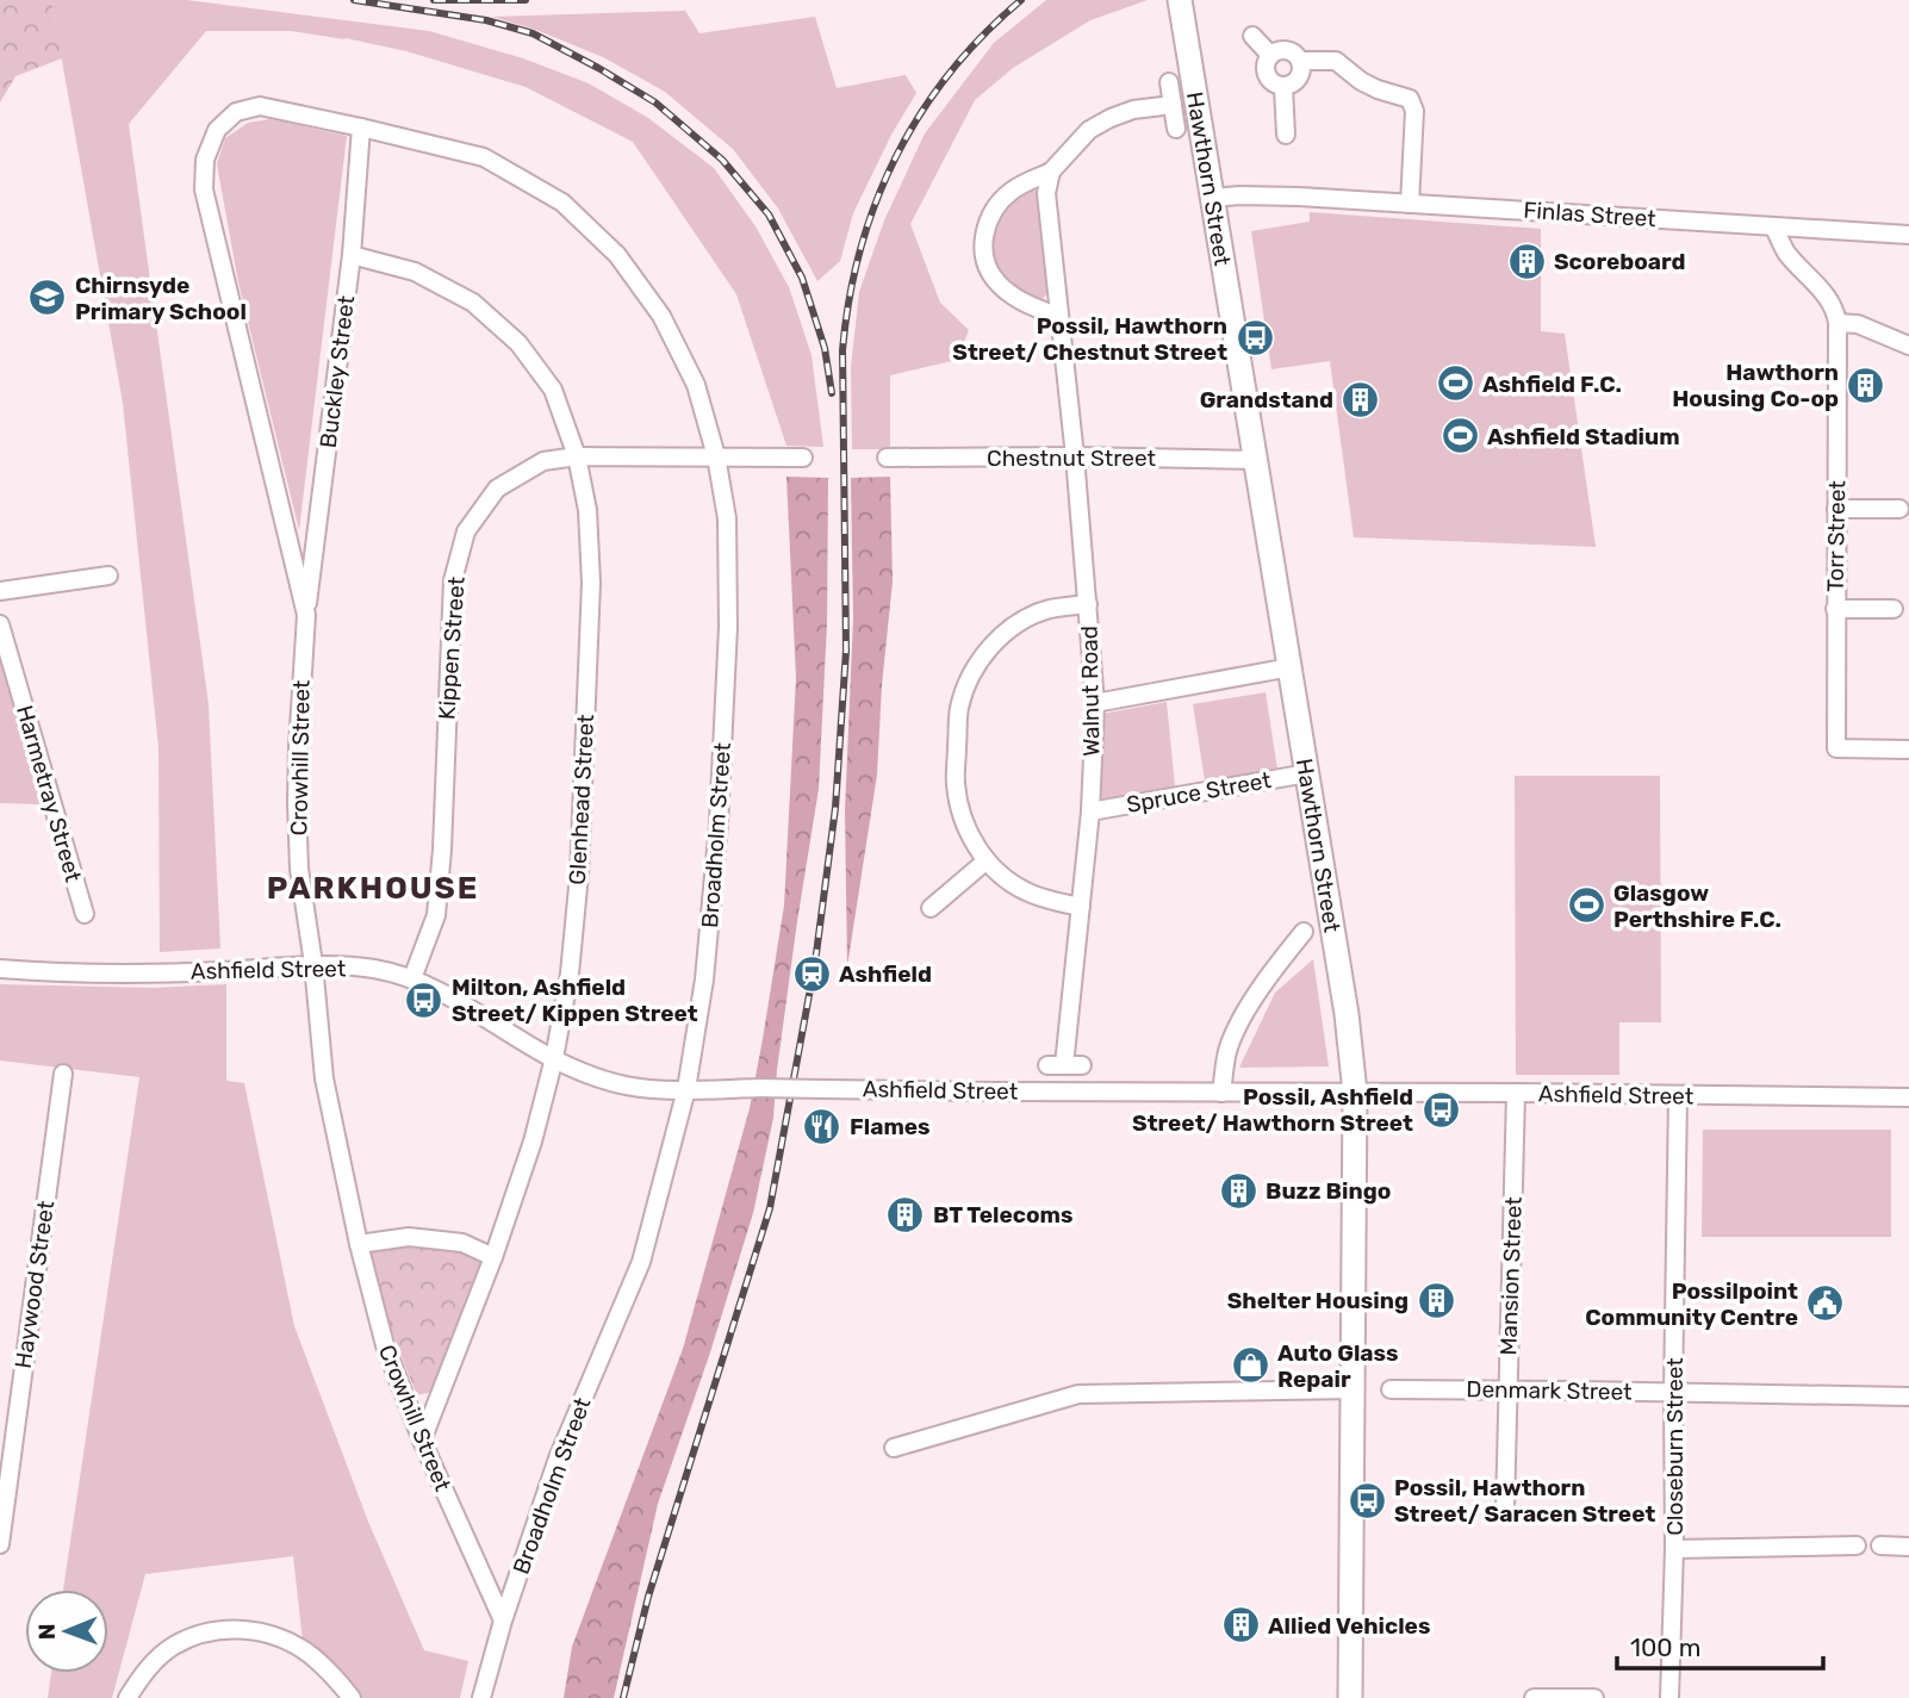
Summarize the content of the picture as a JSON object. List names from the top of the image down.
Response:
{
  "streets": {
    "main road": ["Hawthorn Street"],
    "street": [
      "Finlas Street",
      "Buckley Street",
      "Chestnut Street",
      "Torr Street",
      "Kippen Street",
      "Walnut Road",
      "Crowhill Street",
      "Spruce Street",
      "Harmetray Street",
      "Glenhead Street",
      "Broadholm Street",
      "Ashfield Street",
      "Mansion Street",
      "Haywood Street",
      "Denmark Street",
      "Closeburn Street"
    ]
  },
  "crossings": [
    ["Hawthorn Street", "Finlas Street"],
    ["Hawthorn Street", "Chestnut Street"],
    ["Hawthorn Street", "Spruce Street"],
    ["Hawthorn Street", "Ashfield Street"],
    ["Buckley Street", "Crowhill Street"],
    ["Buckley Street", "Glenhead Street"],
    ["Buckley Street", "Broadholm Street"],
    ["Chestnut Street", "Walnut Road"],
    ["Kippen Street", "Glenhead Street"],
    ["Kippen Street", "Broadholm Street"],
    ["Kippen Street", "Ashfield Street"],
    ["Walnut Road", "Spruce Street"],
    ["Crowhill Street", "Glenhead Street"],
    ["Crowhill Street", "Broadholm Street"],
    ["Crowhill Street", "Ashfield Street"],
    ["Glenhead Street", "Ashfield Street"],
    ["Broadholm Street", "Ashfield Street"],
    ["Ashfield Street", "Mansion Street"],
    ["Ashfield Street", "Closeburn Street"],
    ["Mansion Street", "Denmark Street"],
    ["Denmark Street", "Closeburn Street"]
  ],
  "districts": ["PARKHOUSE"],
  "places": {
    "building": [
      "Scoreboard",
      "Hawthorn Housing Co-op",
      "Grandstand",
      "Buzz Bingo",
      "BT Telecoms",
      "Shelter Housing",
      "Allied Vehicles"
    ],
    "school or university": ["Chirnsyde Primary School"],
    "bus stop": [
      "Possil, Hawthorn Street/ Chestnut Street",
      "Milton, Ashfield Street/ Kippen Street",
      "Possil, Ashfield Street/ Hawthorn Street",
      "Possil, Hawthorn Street/ Saracen Street"
    ],
    "sports": ["Ashfield F.C.", "Ashfield Stadium", "Glasgow Perthshire F.C."],
    "station": ["Ashfield"],
    "restaurant": ["Flames"],
    "public building": ["Possilpoint Community Centre"],
    "shop": ["Auto Glass Repair"]
  },
  "scale_bar": "100 m",
  "north": "left"
}
